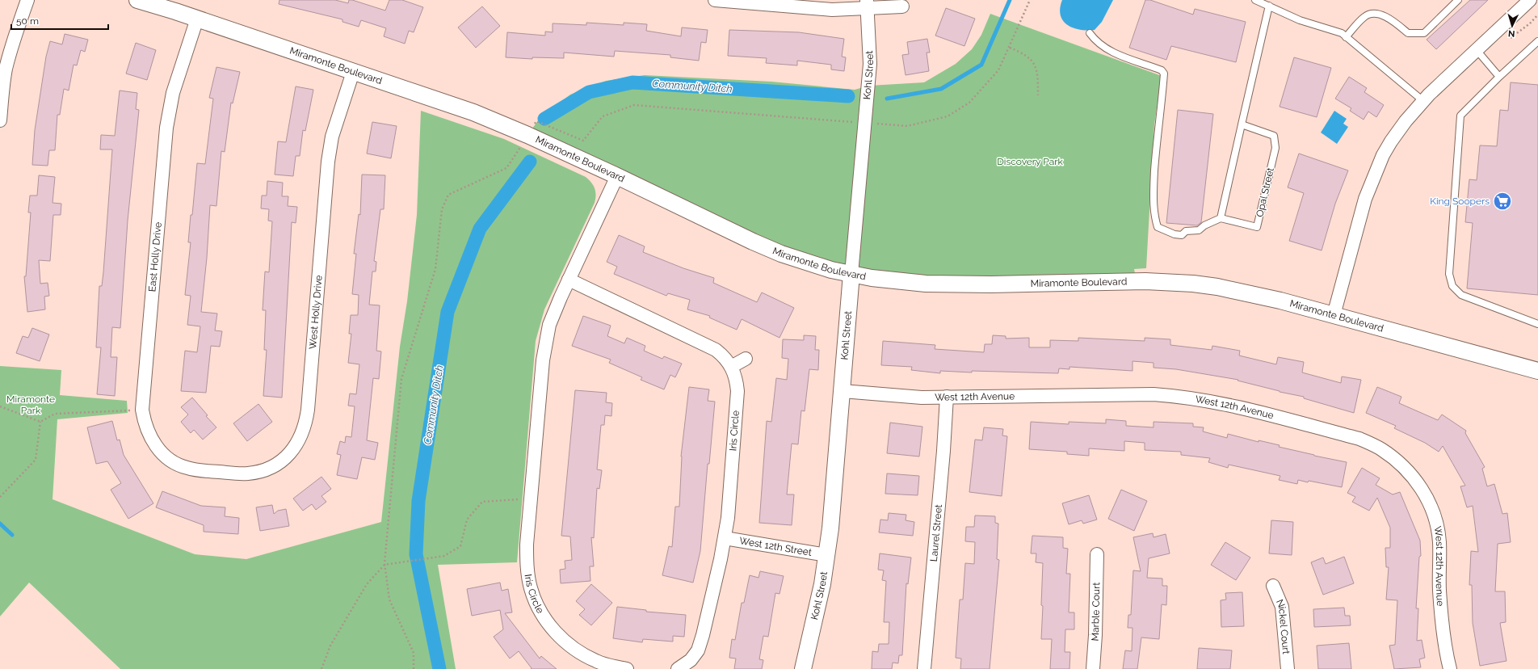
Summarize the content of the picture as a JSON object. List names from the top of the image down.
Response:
{
  "streets": {
    "street": [
      "Miramonte Boulevard",
      "Kohl Street",
      "East Holly Drive",
      "West Holly Drive",
      "West 12th Avenue",
      "Iris Circle",
      "Laurel Street",
      "West 12th Street",
      "Marble Court",
      "Nickel Court"
    ],
    "lane": ["Opal Street"]
  },
  "crossings": [
    ["Miramonte Boulevard", "Kohl Street"],
    ["Miramonte Boulevard", "East Holly Drive"],
    ["Miramonte Boulevard", "West Holly Drive"],
    ["Miramonte Boulevard", "Iris Circle"],
    ["Kohl Street", "West 12th Avenue"],
    ["Kohl Street", "West 12th Street"],
    ["East Holly Drive", "West Holly Drive"],
    ["West 12th Avenue", "Laurel Street"],
    ["Iris Circle", "West 12th Street"]
  ],
  "water": ["Community Ditch"],
  "parks": ["Discovery Park", "Miramonte Park"],
  "places": {
    "supermarket": ["King Soopers"]
  },
  "scale_bar": "50 m",
  "north": "bottom"
}
